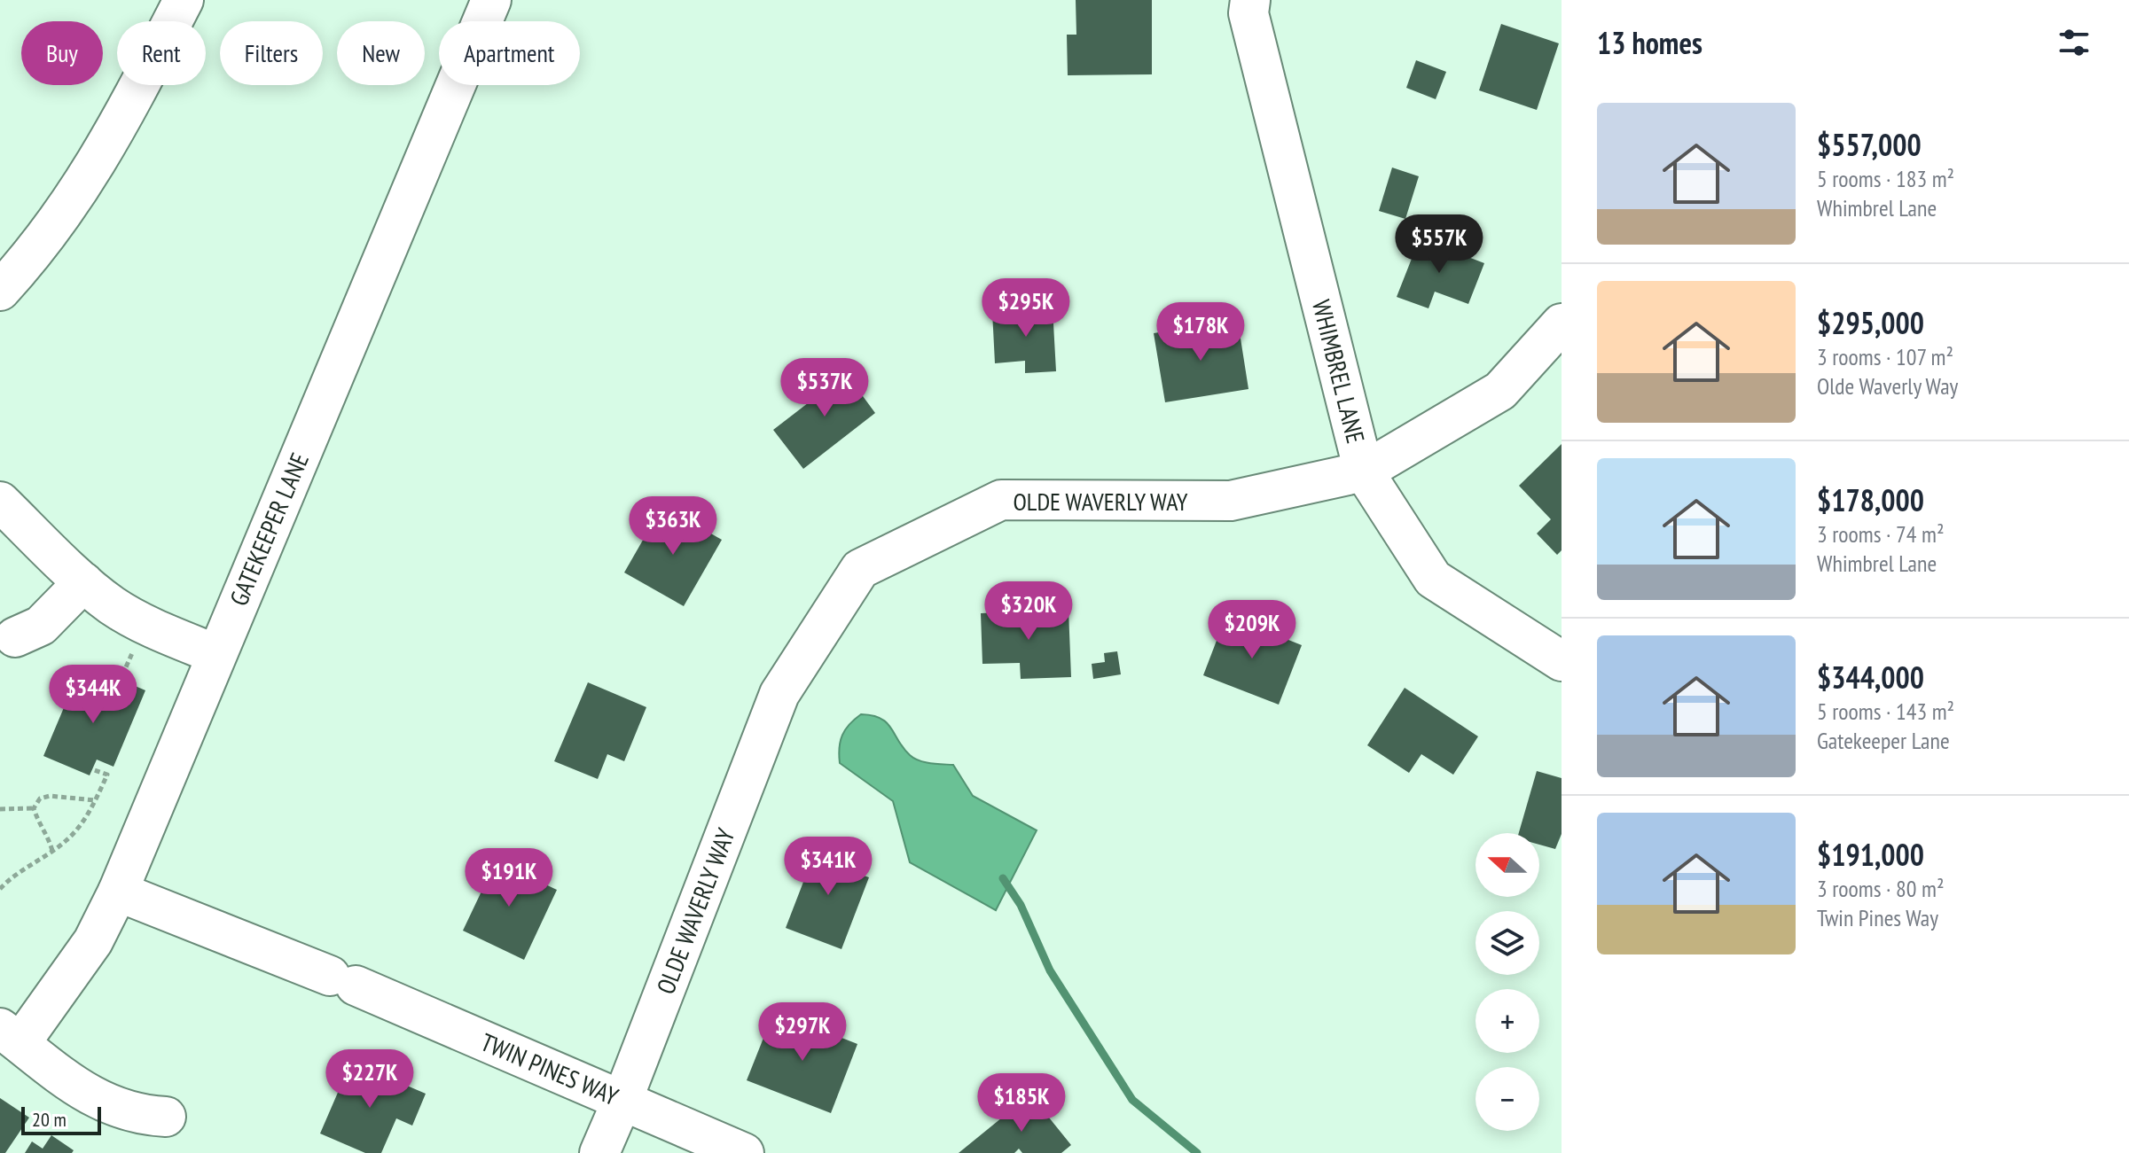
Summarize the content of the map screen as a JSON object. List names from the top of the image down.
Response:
{
  "streets": {
    "street": [
      "WHIMBREL LANE",
      "OLDE WAVERLY WAY",
      "GATEKEEPER LANE",
      "TWIN PINES WAY"
    ]
  },
  "crossings": [
    ["WHIMBREL LANE", "OLDE WAVERLY WAY"],
    ["OLDE WAVERLY WAY", "TWIN PINES WAY"],
    ["GATEKEEPER LANE", "TWIN PINES WAY"]
  ],
  "scale_bar": "20 m",
  "north": "left",
  "page": {
    "heading": "13 homes",
    "chip": [
      "Buy",
      "Rent",
      "Filters",
      "New",
      "Apartment"
    ],
    "list": [
      {
        "name": "$557,000",
        "note": "5 rooms · 183 m² · Whimbrel Lane"
      },
      {
        "name": "$295,000",
        "note": "3 rooms · 107 m² · Olde Waverly Way"
      },
      {
        "name": "$178,000",
        "note": "3 rooms · 74 m² · Whimbrel Lane"
      },
      {
        "name": "$344,000",
        "note": "5 rooms · 143 m² · Gatekeeper Lane"
      },
      {
        "name": "$191,000",
        "note": "3 rooms · 80 m² · Twin Pines Way"
      }
    ],
    "price": [
      "$557K",
      "$295K",
      "$178K",
      "$537K",
      "$363K",
      "$320K",
      "$209K",
      "$344K",
      "$341K",
      "$191K",
      "$297K",
      "$227K",
      "$185K"
    ],
    "map_buttons": ["+", "−"],
    "scale": "20 m"
  }
}
